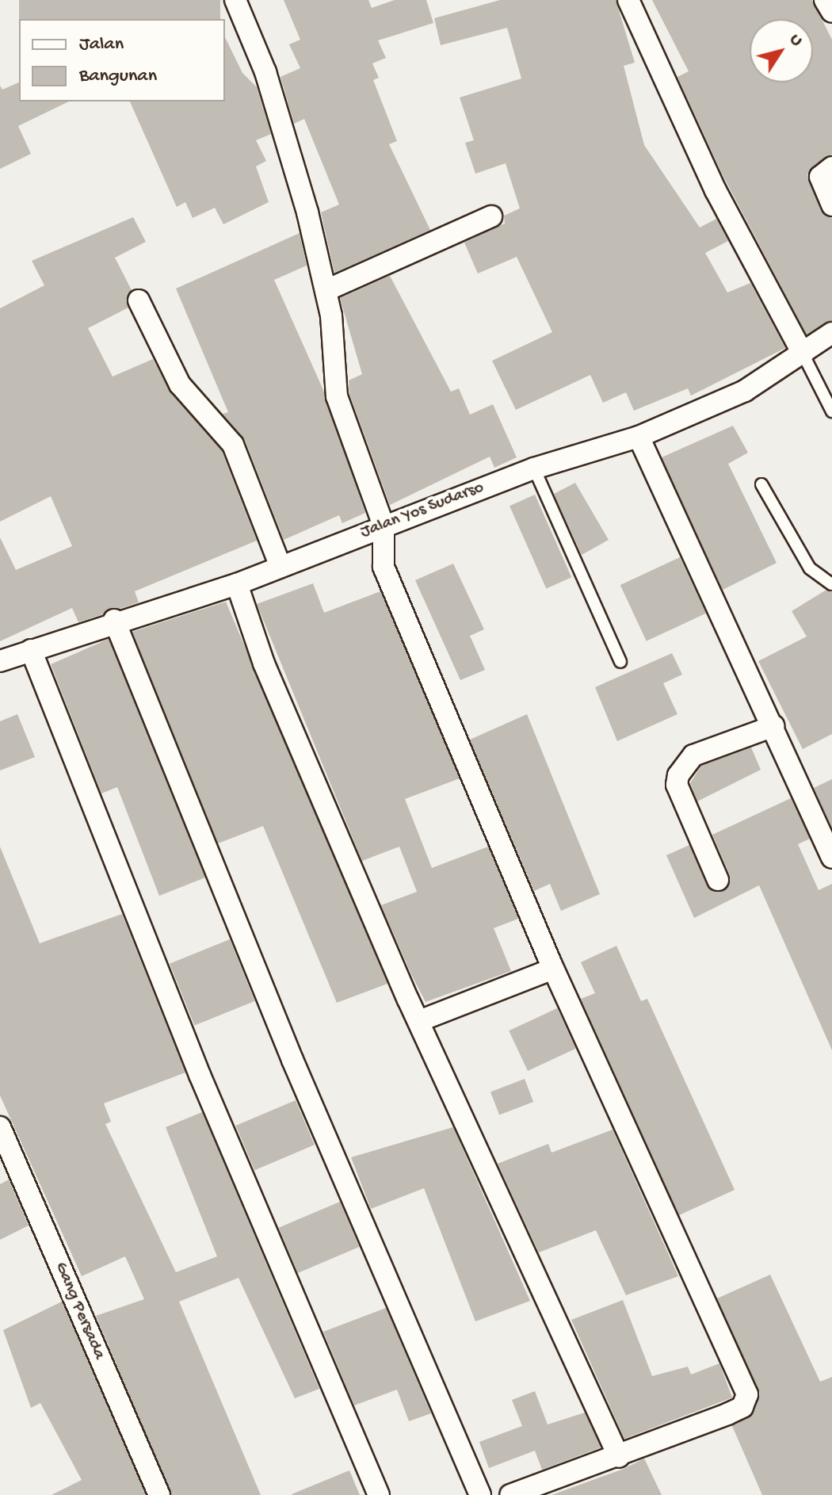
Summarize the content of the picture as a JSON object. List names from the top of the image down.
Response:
{
  "streets": {
    "street": ["Jalan Yos Sudarso", "Gang Persada"]
  },
  "legend": ["Jalan", "Bangunan"],
  "north": "top right"
}
